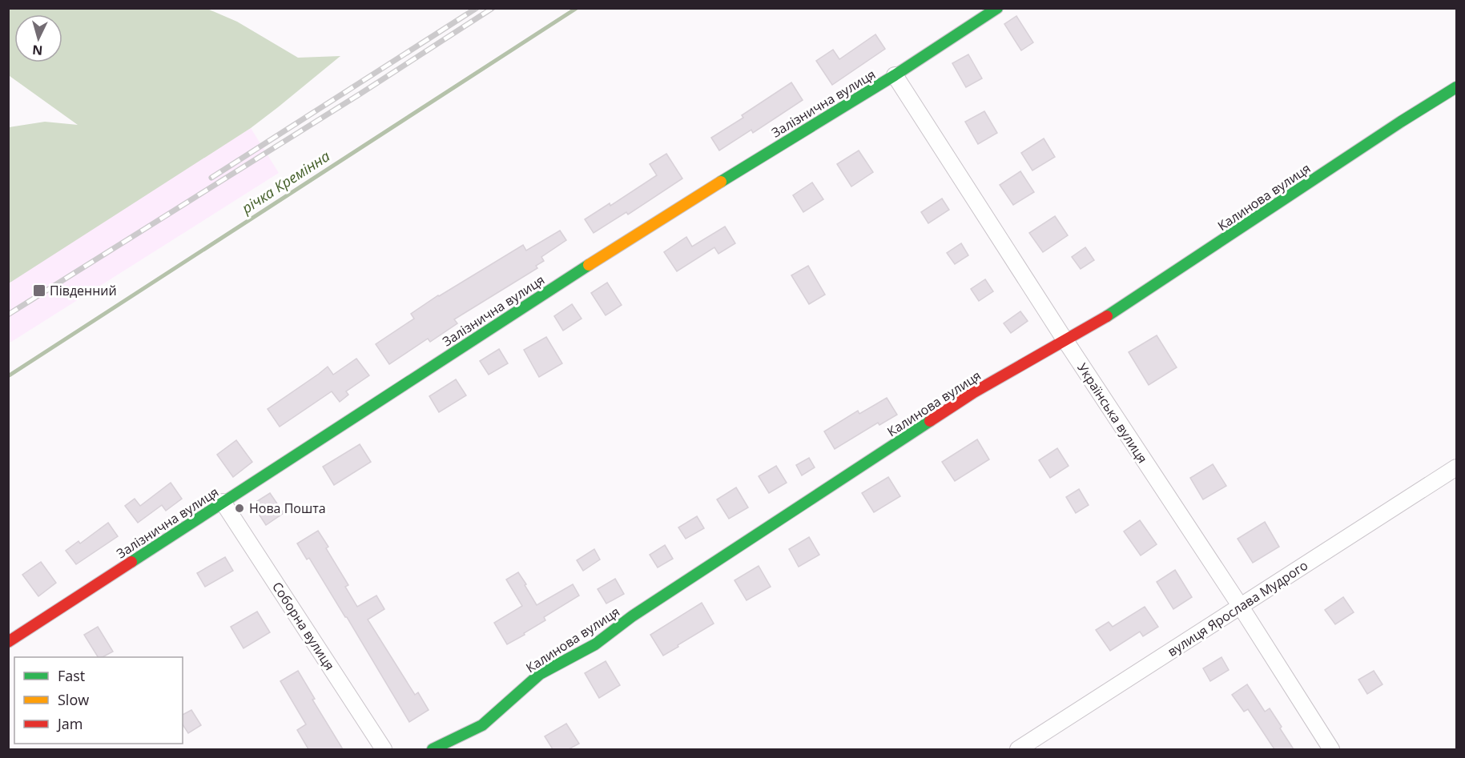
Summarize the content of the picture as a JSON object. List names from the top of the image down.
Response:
{
  "streets": {
    "street": [
      "Залізнична вулиця",
      "Калинова вулиця",
      "Українська вулиця",
      "вулиця Ярослава Мудрого",
      "Соборна вулиця"
    ]
  },
  "crossings": [
    ["Залізнична вулиця", "Українська вулиця"],
    ["Залізнична вулиця", "Соборна вулиця"],
    ["Калинова вулиця", "Українська вулиця"],
    ["Українська вулиця", "вулиця Ярослава Мудрого"]
  ],
  "water": ["річка Кремінна"],
  "places": {
    "transit": ["Південний"],
    "other": ["Нова Пошта"]
  },
  "legend": ["Fast", "Slow", "Jam"],
  "north": "bottom"
}
